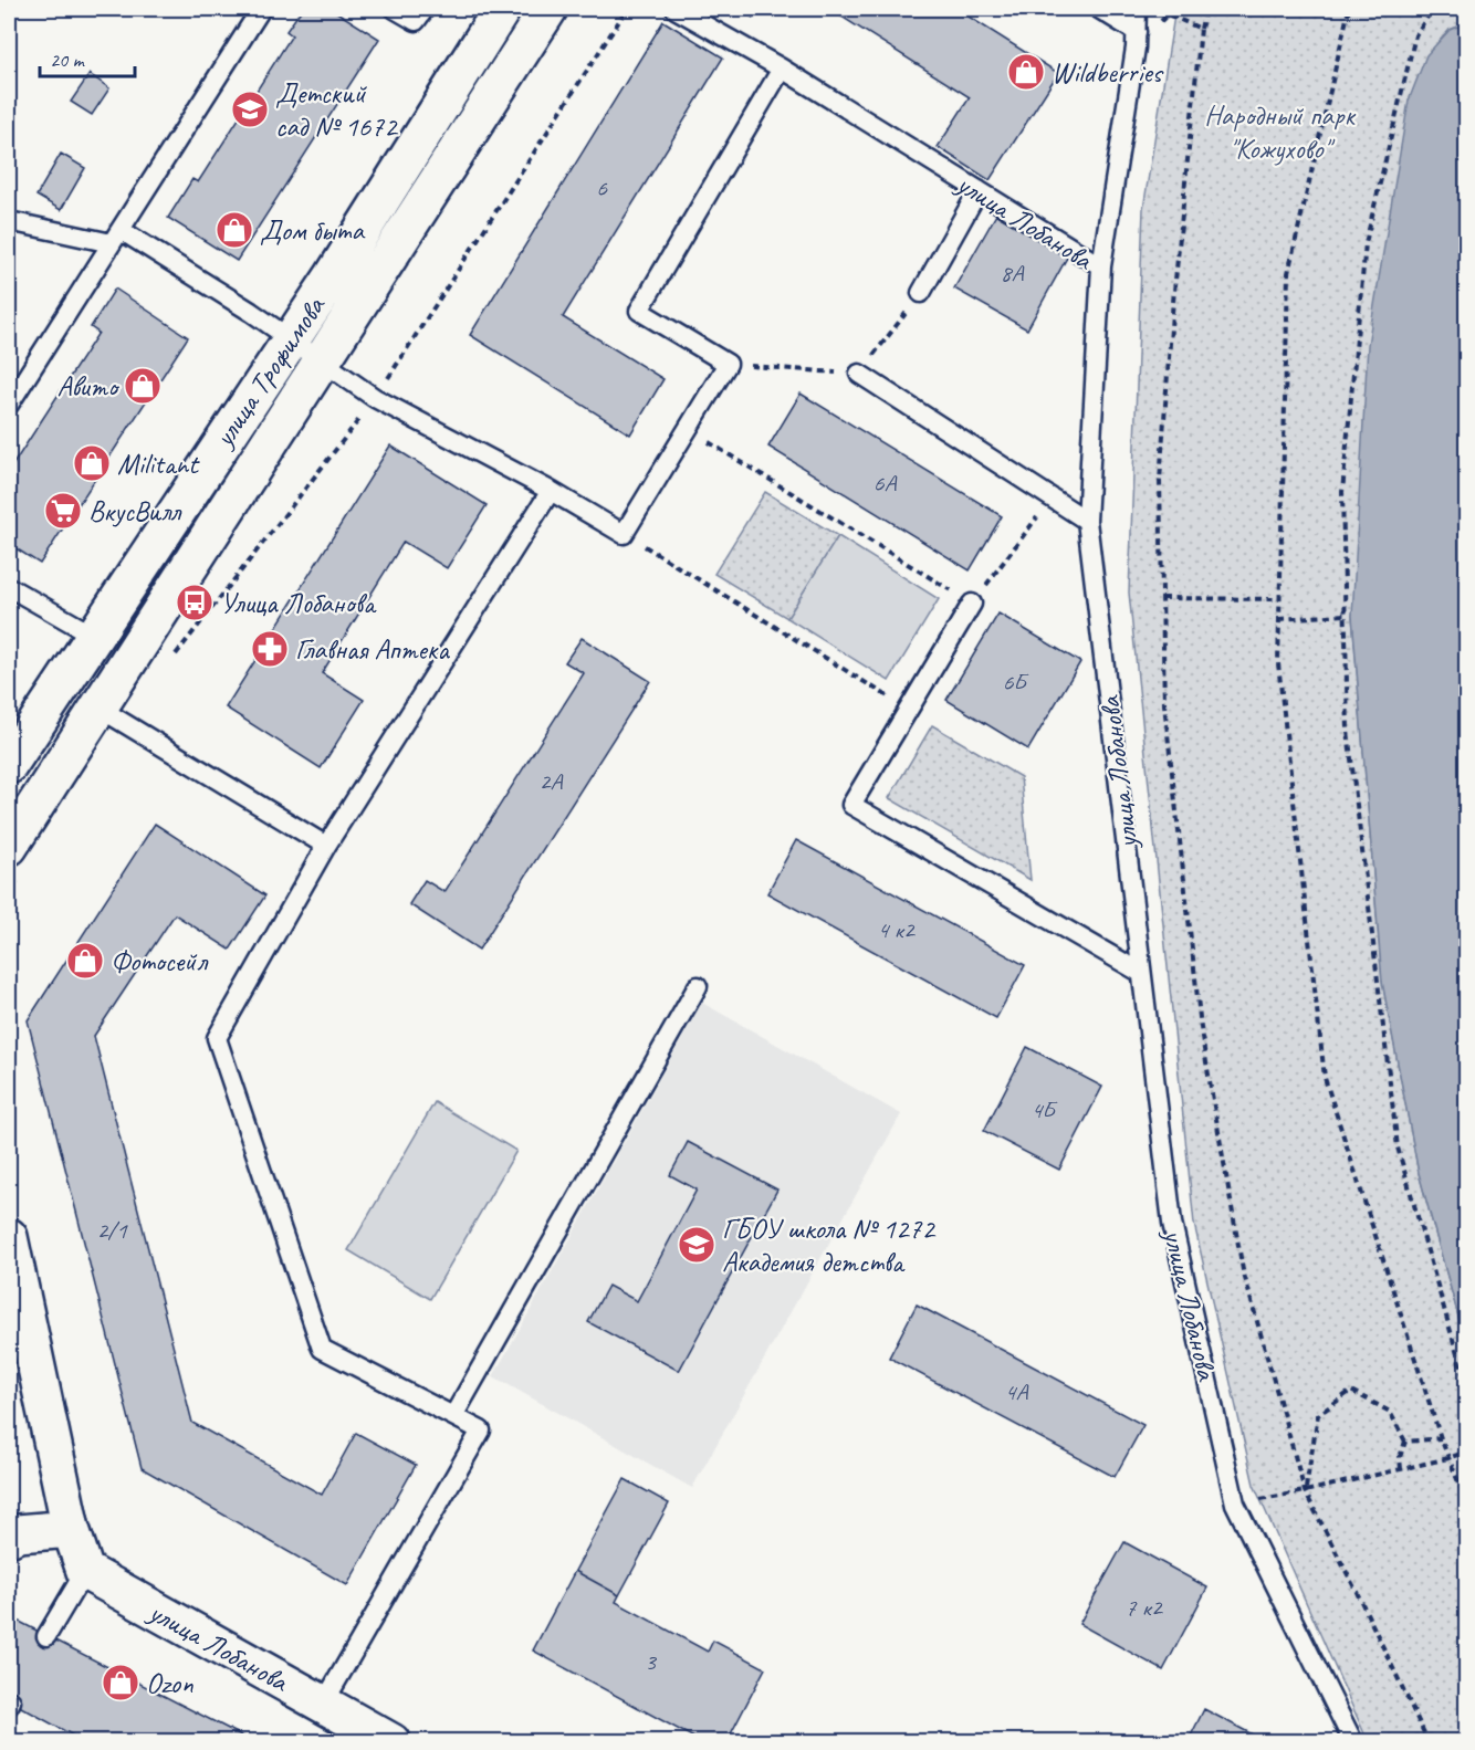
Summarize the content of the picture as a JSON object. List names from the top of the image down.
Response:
{
  "streets": {
    "main road": ["улица Лобанова", "улица Трофимова"]
  },
  "parks": ["Народный парк \"Кожухово\""],
  "places": {
    "shop": [
      "Wildberries",
      "Дом быта",
      "Авито",
      "Militant",
      "Фотосейл",
      "Ozon"
    ],
    "school or university": ["Детский сад № 1672", "ГБОУ школа № 1272 Академия детства"],
    "supermarket": ["ВкусВилл"],
    "bus stop": ["Улица Лобанова"],
    "pharmacy": ["Главная Аптека"]
  },
  "house_numbers": [
    "6",
    "8А",
    "6А",
    "6Б",
    "2А",
    "4 к2",
    "4Б",
    "2/1",
    "4А",
    "7 к2",
    "3"
  ],
  "scale_bar": "20 m"
}
